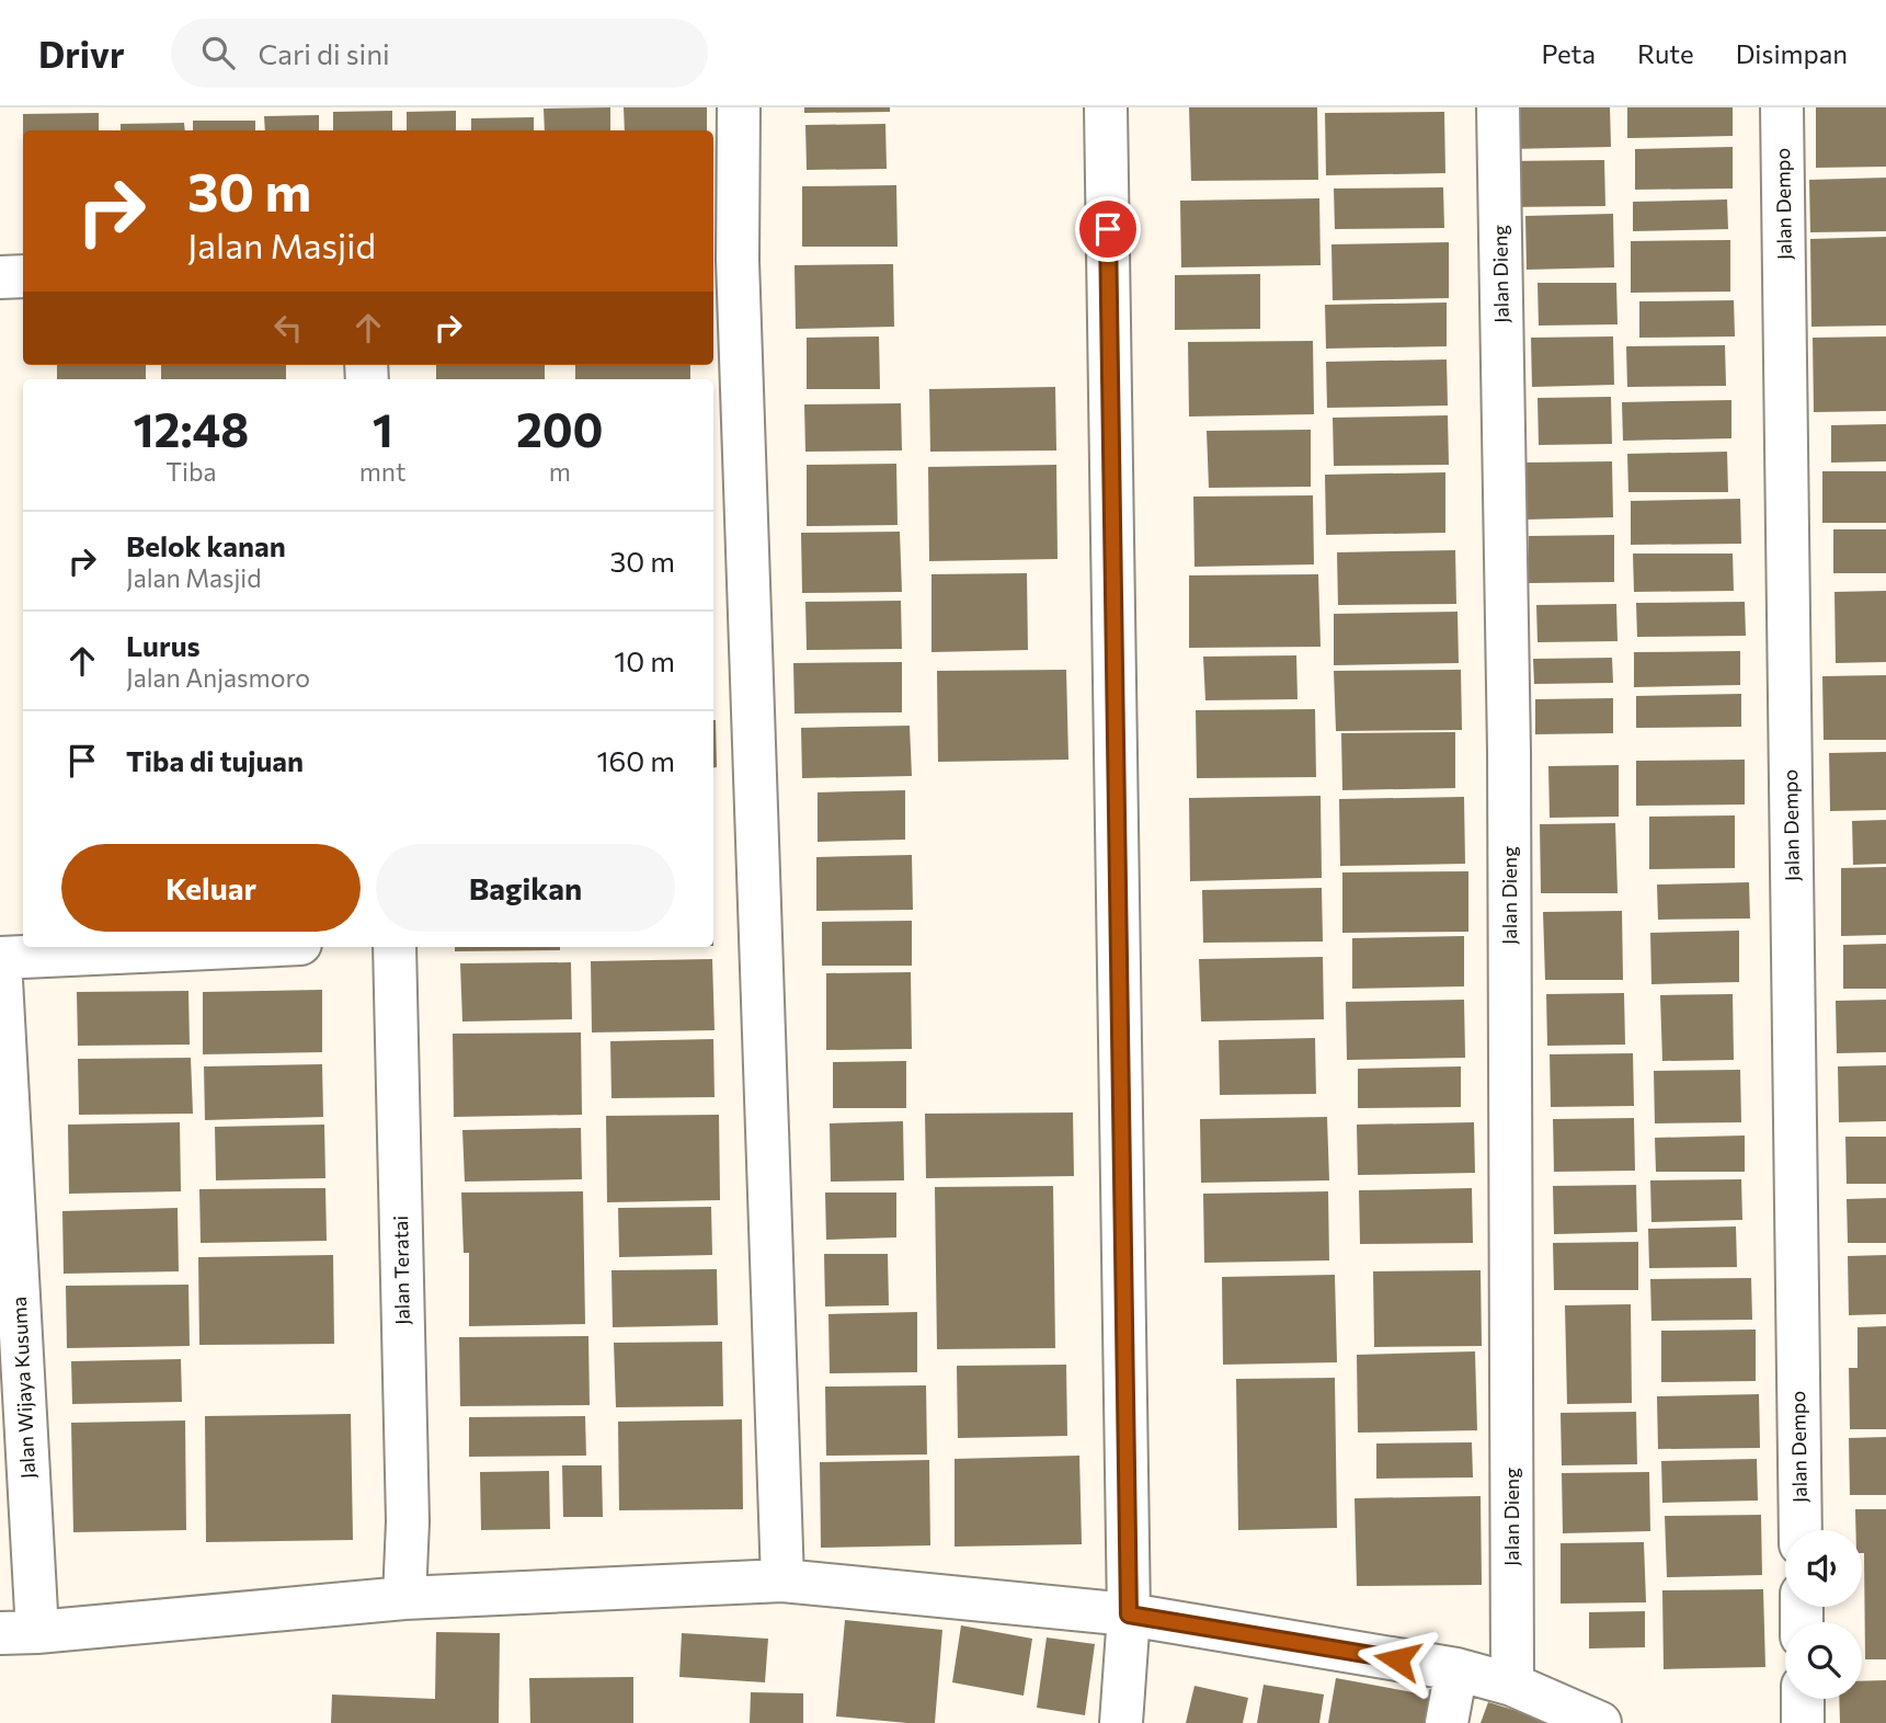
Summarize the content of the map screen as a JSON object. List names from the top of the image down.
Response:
{
  "streets": {
    "street": [
      "Jalan Dempo",
      "Jalan Dieng",
      "Jalan Teratai",
      "Jalan Wijaya Kusuma"
    ]
  },
  "page": {
    "header": "Drivr",
    "search": "Cari di sini",
    "nav": ["Peta", "Rute", "Disimpan"],
    "turn": ["30 m", "Jalan Masjid"],
    "eta": [
      "12:48",
      "Tiba",
      "1",
      "mnt",
      "200",
      "m"
    ],
    "list": [
      {
        "name": "Belok kanan",
        "note": "Jalan Masjid",
        "value": "30 m"
      },
      {
        "name": "Lurus",
        "note": "Jalan Anjasmoro",
        "value": "10 m"
      },
      {
        "name": "Tiba di tujuan",
        "value": "160 m"
      }
    ],
    "buttons": ["Keluar", "Bagikan"]
  }
}
